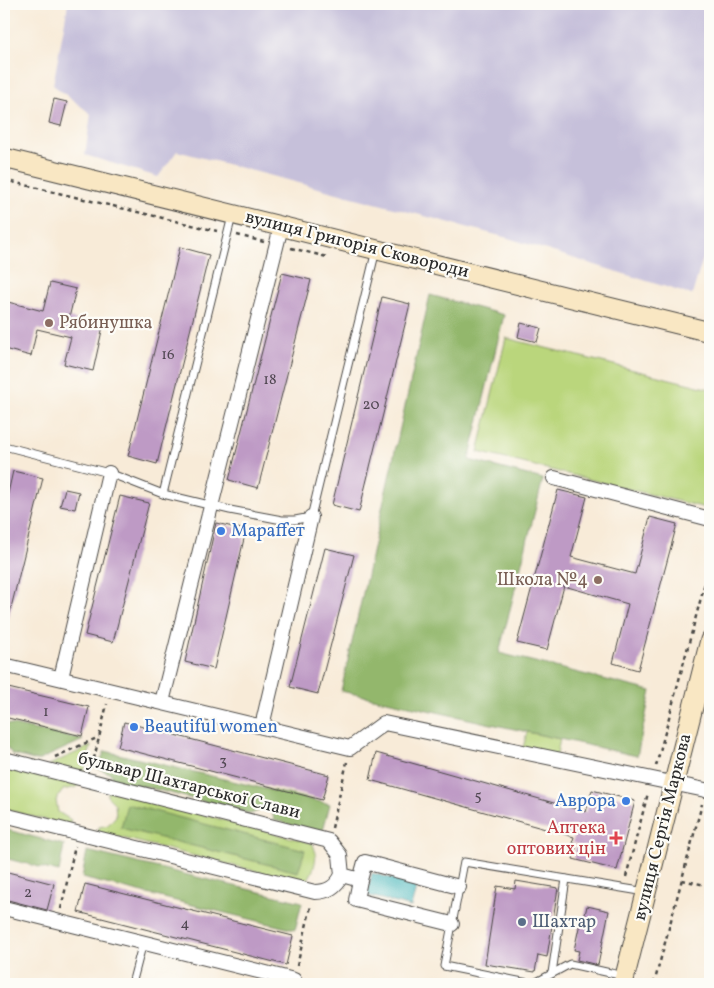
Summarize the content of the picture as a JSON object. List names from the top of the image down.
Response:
{
  "streets": {
    "street": ["вулиця Григорія Сковороди", "бульвар Шахтарської Слави", "вулиця Сергія Маркова"]
  },
  "places": {
    "other": [
      "Рябинушка",
      "Мараffет",
      "Школа №4",
      "Beautiful women",
      "Аврора",
      "Шахтар"
    ],
    "health": ["Аптека оптових цін"]
  },
  "house_numbers": [
    "16",
    "18",
    "20",
    "1",
    "3",
    "5",
    "2",
    "4"
  ]
}
